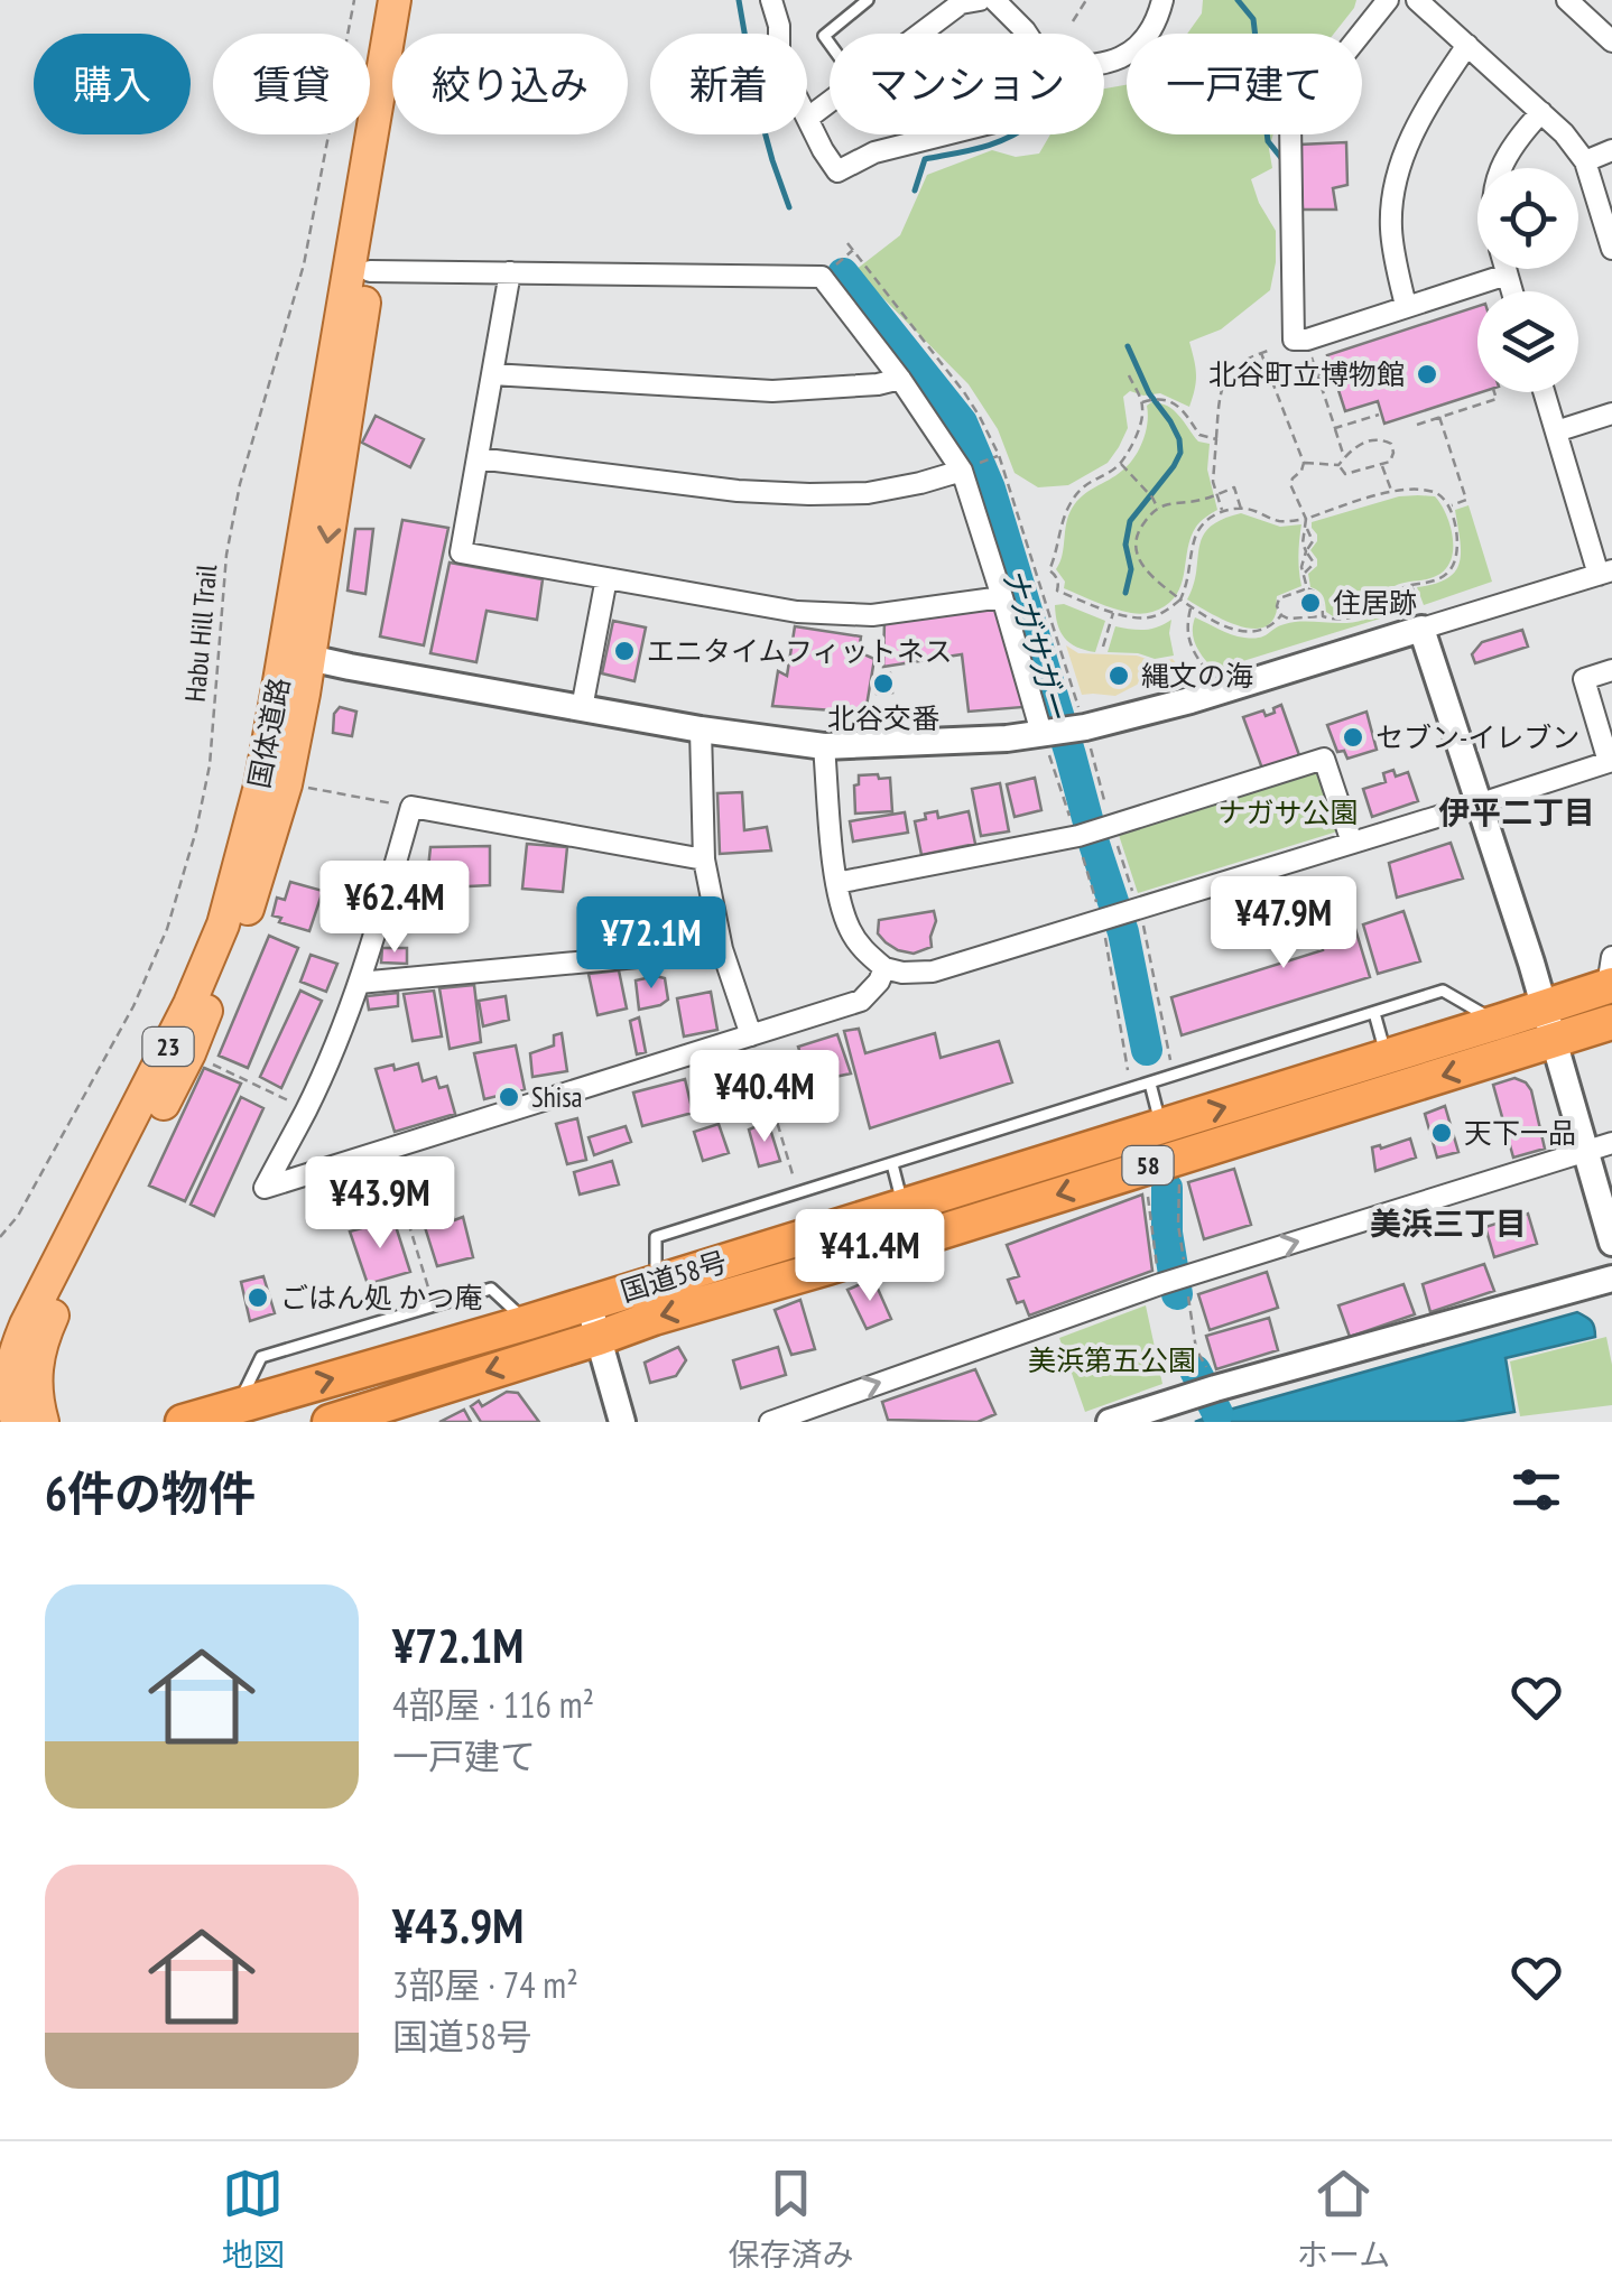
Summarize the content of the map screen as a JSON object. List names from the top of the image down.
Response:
{
  "streets": {
    "highway": ["58", "国道58号"],
    "main road": ["国体道路", "23"],
    "path": ["Habu Hill Trail"]
  },
  "districts": ["伊平二丁目", "美浜三丁目"],
  "water": ["ナガサガー"],
  "parks": ["ナガサ公園", "美浜第五公園"],
  "places": [
    "北谷町立博物館",
    "住居跡",
    "エニタイムフィットネス",
    "縄文の海",
    "北谷交番",
    "セブン-イレブン",
    "Shisa",
    "天下一品",
    "ごはん処 かつ庵"
  ],
  "page": {
    "chip": [
      "購入",
      "賃貸",
      "絞り込み",
      "新着",
      "マンション",
      "一戸建て"
    ],
    "price": [
      "¥62.4M",
      "¥47.9M",
      "¥72.1M",
      "¥40.4M",
      "¥43.9M",
      "¥41.4M"
    ],
    "heading": "6件の物件",
    "list": [
      {
        "name": "¥72.1M",
        "note": "4部屋 · 116 m² · 一戸建て"
      },
      {
        "name": "¥43.9M",
        "note": "3部屋 · 74 m² · 国道58号"
      }
    ],
    "tabs": ["地図", "保存済み", "ホーム"]
  }
}
